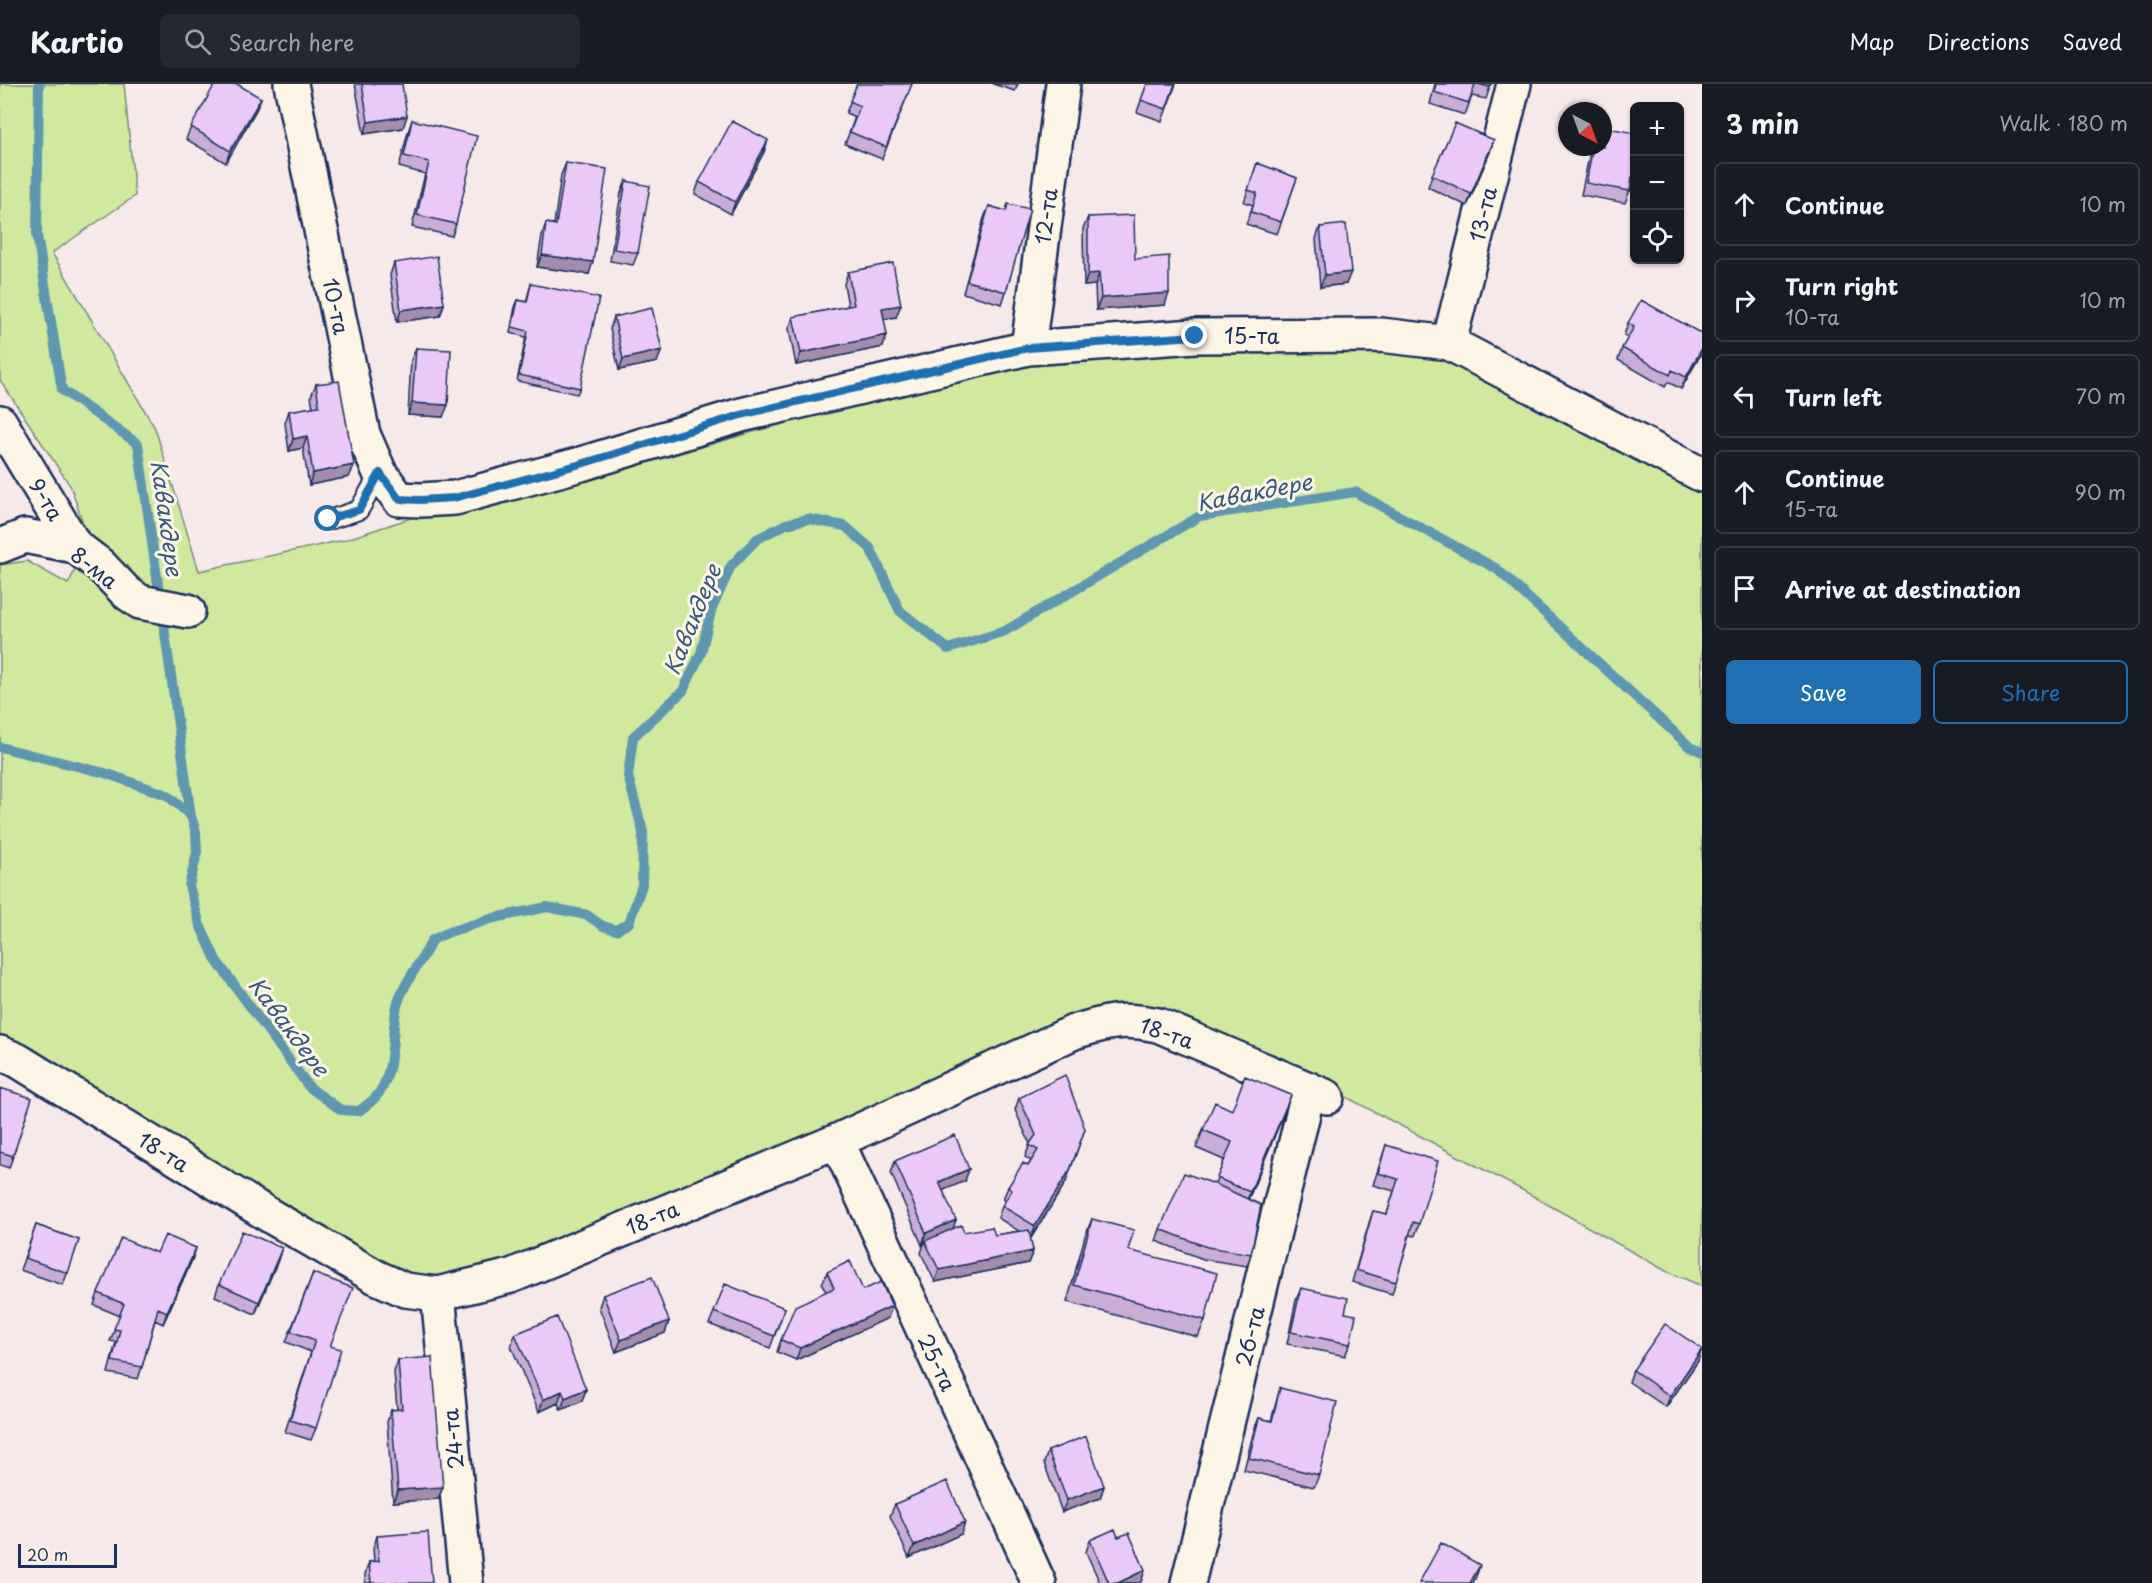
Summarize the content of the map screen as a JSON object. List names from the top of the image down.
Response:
{
  "streets": {
    "street": [
      "13-та",
      "12-та",
      "10-та",
      "15-та",
      "9-та",
      "8-ма",
      "18-та",
      "26-та",
      "25-та",
      "24-та"
    ]
  },
  "crossings": [
    ["13-та", "15-та"],
    ["12-та", "15-та"],
    ["10-та", "15-та"],
    ["9-та", "8-ма"],
    ["18-та", "26-та"],
    ["18-та", "25-та"],
    ["18-та", "24-та"]
  ],
  "water": ["Кавакдере"],
  "scale_bar": "20 m",
  "north": "bottom right",
  "page": {
    "header": "Kartio",
    "search": "Search here",
    "nav": ["Map", "Directions", "Saved"],
    "heading": ["3 min", "Walk · 180 m"],
    "map_buttons": ["+", "−"],
    "list": [
      ["Continue", "10 m"],
      ["Turn right", "10-та", "10 m"],
      ["Turn left", "70 m"],
      ["Continue", "15-та", "90 m"],
      "Arrive at destination"
    ],
    "buttons": ["Save", "Share"],
    "scale": "20 m"
  }
}
